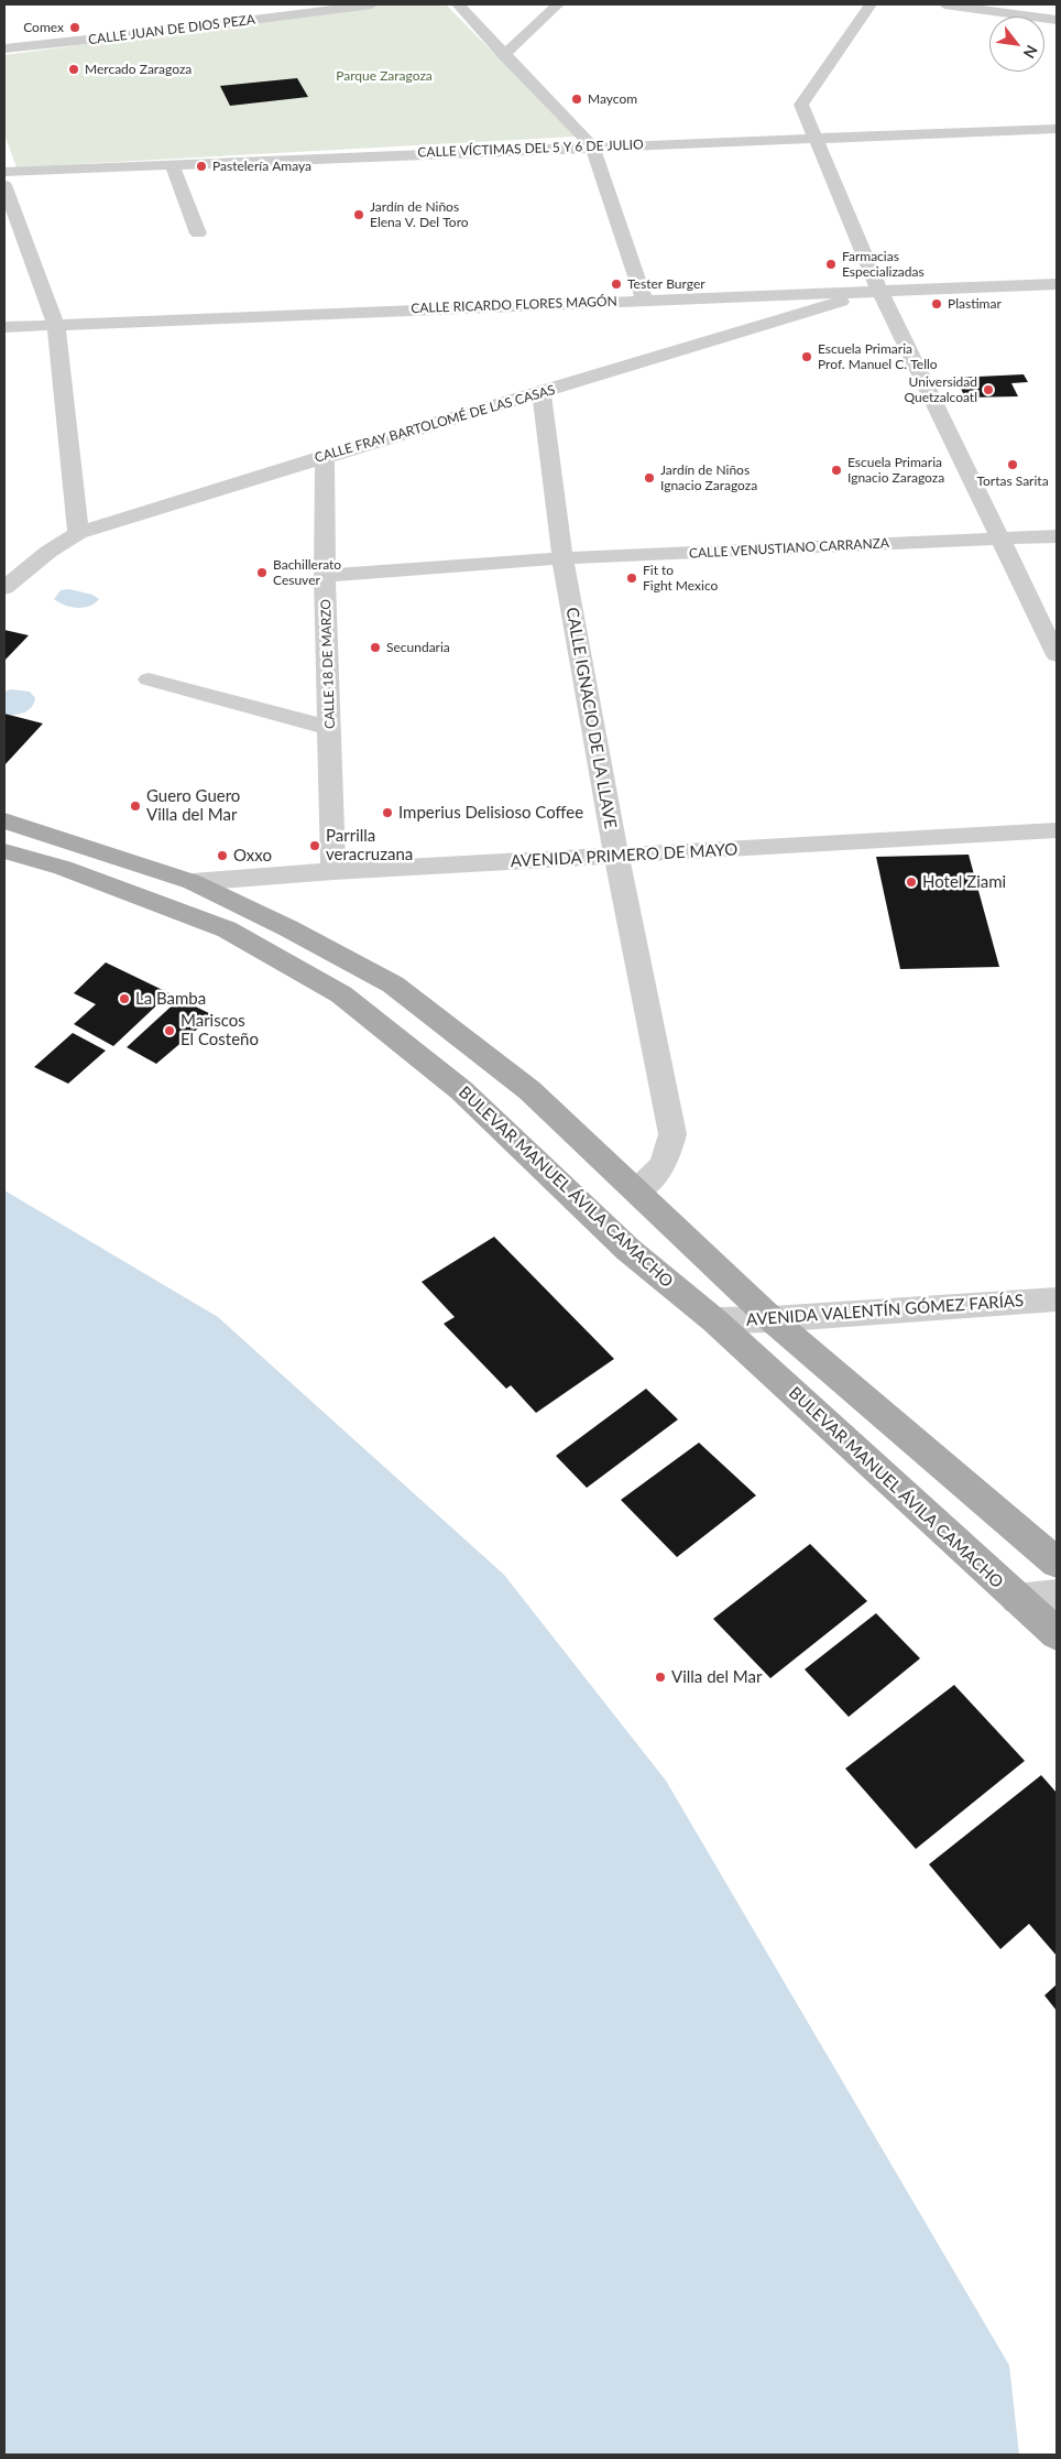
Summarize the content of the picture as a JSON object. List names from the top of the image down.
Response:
{
  "streets": {
    "main road": ["BULEVAR MANUEL ÁVILA CAMACHO"],
    "street": [
      "CALLE JUAN DE DIOS PEZA",
      "CALLE VÍCTIMAS DEL 5 Y 6 DE JULIO",
      "CALLE RICARDO FLORES MAGÓN",
      "CALLE FRAY BARTOLOMÉ DE LAS CASAS",
      "CALLE VENUSTIANO CARRANZA",
      "CALLE 18 DE MARZO",
      "CALLE IGNACIO DE LA LLAVE",
      "AVENIDA PRIMERO DE MAYO",
      "AVENIDA VALENTÍN GÓMEZ FARÍAS"
    ]
  },
  "crossings": [
    ["CALLE RICARDO FLORES MAGÓN", "CALLE FRAY BARTOLOMÉ DE LAS CASAS"],
    ["CALLE FRAY BARTOLOMÉ DE LAS CASAS", "CALLE 18 DE MARZO"],
    ["CALLE FRAY BARTOLOMÉ DE LAS CASAS", "CALLE IGNACIO DE LA LLAVE"],
    ["CALLE VENUSTIANO CARRANZA", "CALLE 18 DE MARZO"],
    ["CALLE VENUSTIANO CARRANZA", "CALLE IGNACIO DE LA LLAVE"],
    ["CALLE 18 DE MARZO", "AVENIDA PRIMERO DE MAYO"],
    ["CALLE IGNACIO DE LA LLAVE", "AVENIDA PRIMERO DE MAYO"],
    ["BULEVAR MANUEL ÁVILA CAMACHO", "AVENIDA VALENTÍN GÓMEZ FARÍAS"]
  ],
  "parks": ["Parque Zaragoza"],
  "places": [
    "Comex",
    "Mercado Zaragoza",
    "Maycom",
    "Pastelería Amaya",
    "Jardín de Niños Elena V. Del Toro",
    "Farmacias Especializadas",
    "Tester Burger",
    "Plastimar",
    "Escuela Primaria Prof. Manuel C. Tello",
    "Universidad Quetzalcoatl",
    "Tortas Sarita",
    "Escuela Primaria Ignacio Zaragoza",
    "Jardín de Niños Ignacio Zaragoza",
    "Bachillerato Cesuver",
    "Fit to Fight Mexico",
    "Secundaria",
    "Guero Guero Villa del Mar",
    "Imperius Delisioso Coffee",
    "Parrilla veracruzana",
    "Oxxo",
    "Hotel Ziami",
    "La Bamba",
    "Mariscos El Costeño",
    "Villa del Mar"
  ],
  "north": "bottom right"
}
